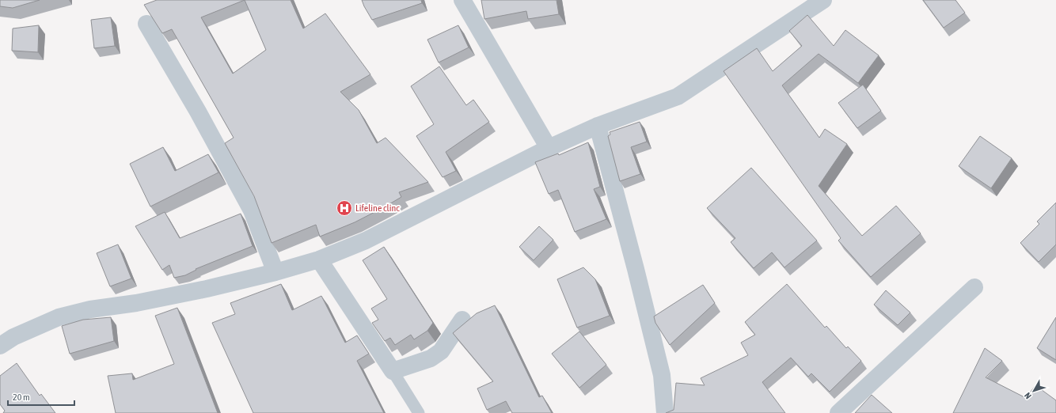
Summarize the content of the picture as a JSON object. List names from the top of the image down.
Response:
{
  "places": {
    "hospital": ["Lifeline clinc"]
  },
  "scale_bar": "20 m",
  "north": "bottom left"
}
